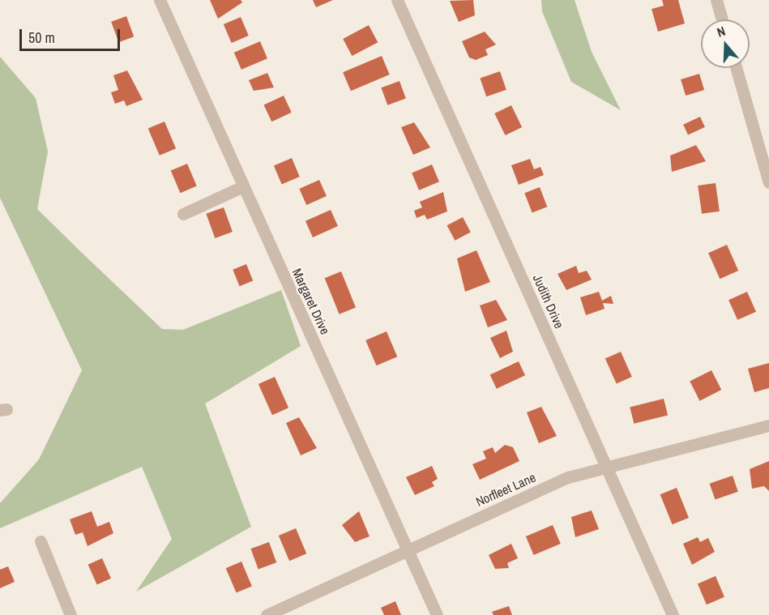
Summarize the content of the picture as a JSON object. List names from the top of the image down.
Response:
{
  "streets": {
    "street": ["Margaret Drive", "Judith Drive", "Norfleet Lane"]
  },
  "crossings": [
    ["Margaret Drive", "Norfleet Lane"],
    ["Judith Drive", "Norfleet Lane"]
  ],
  "scale_bar": "50 m",
  "north": "top"
}
